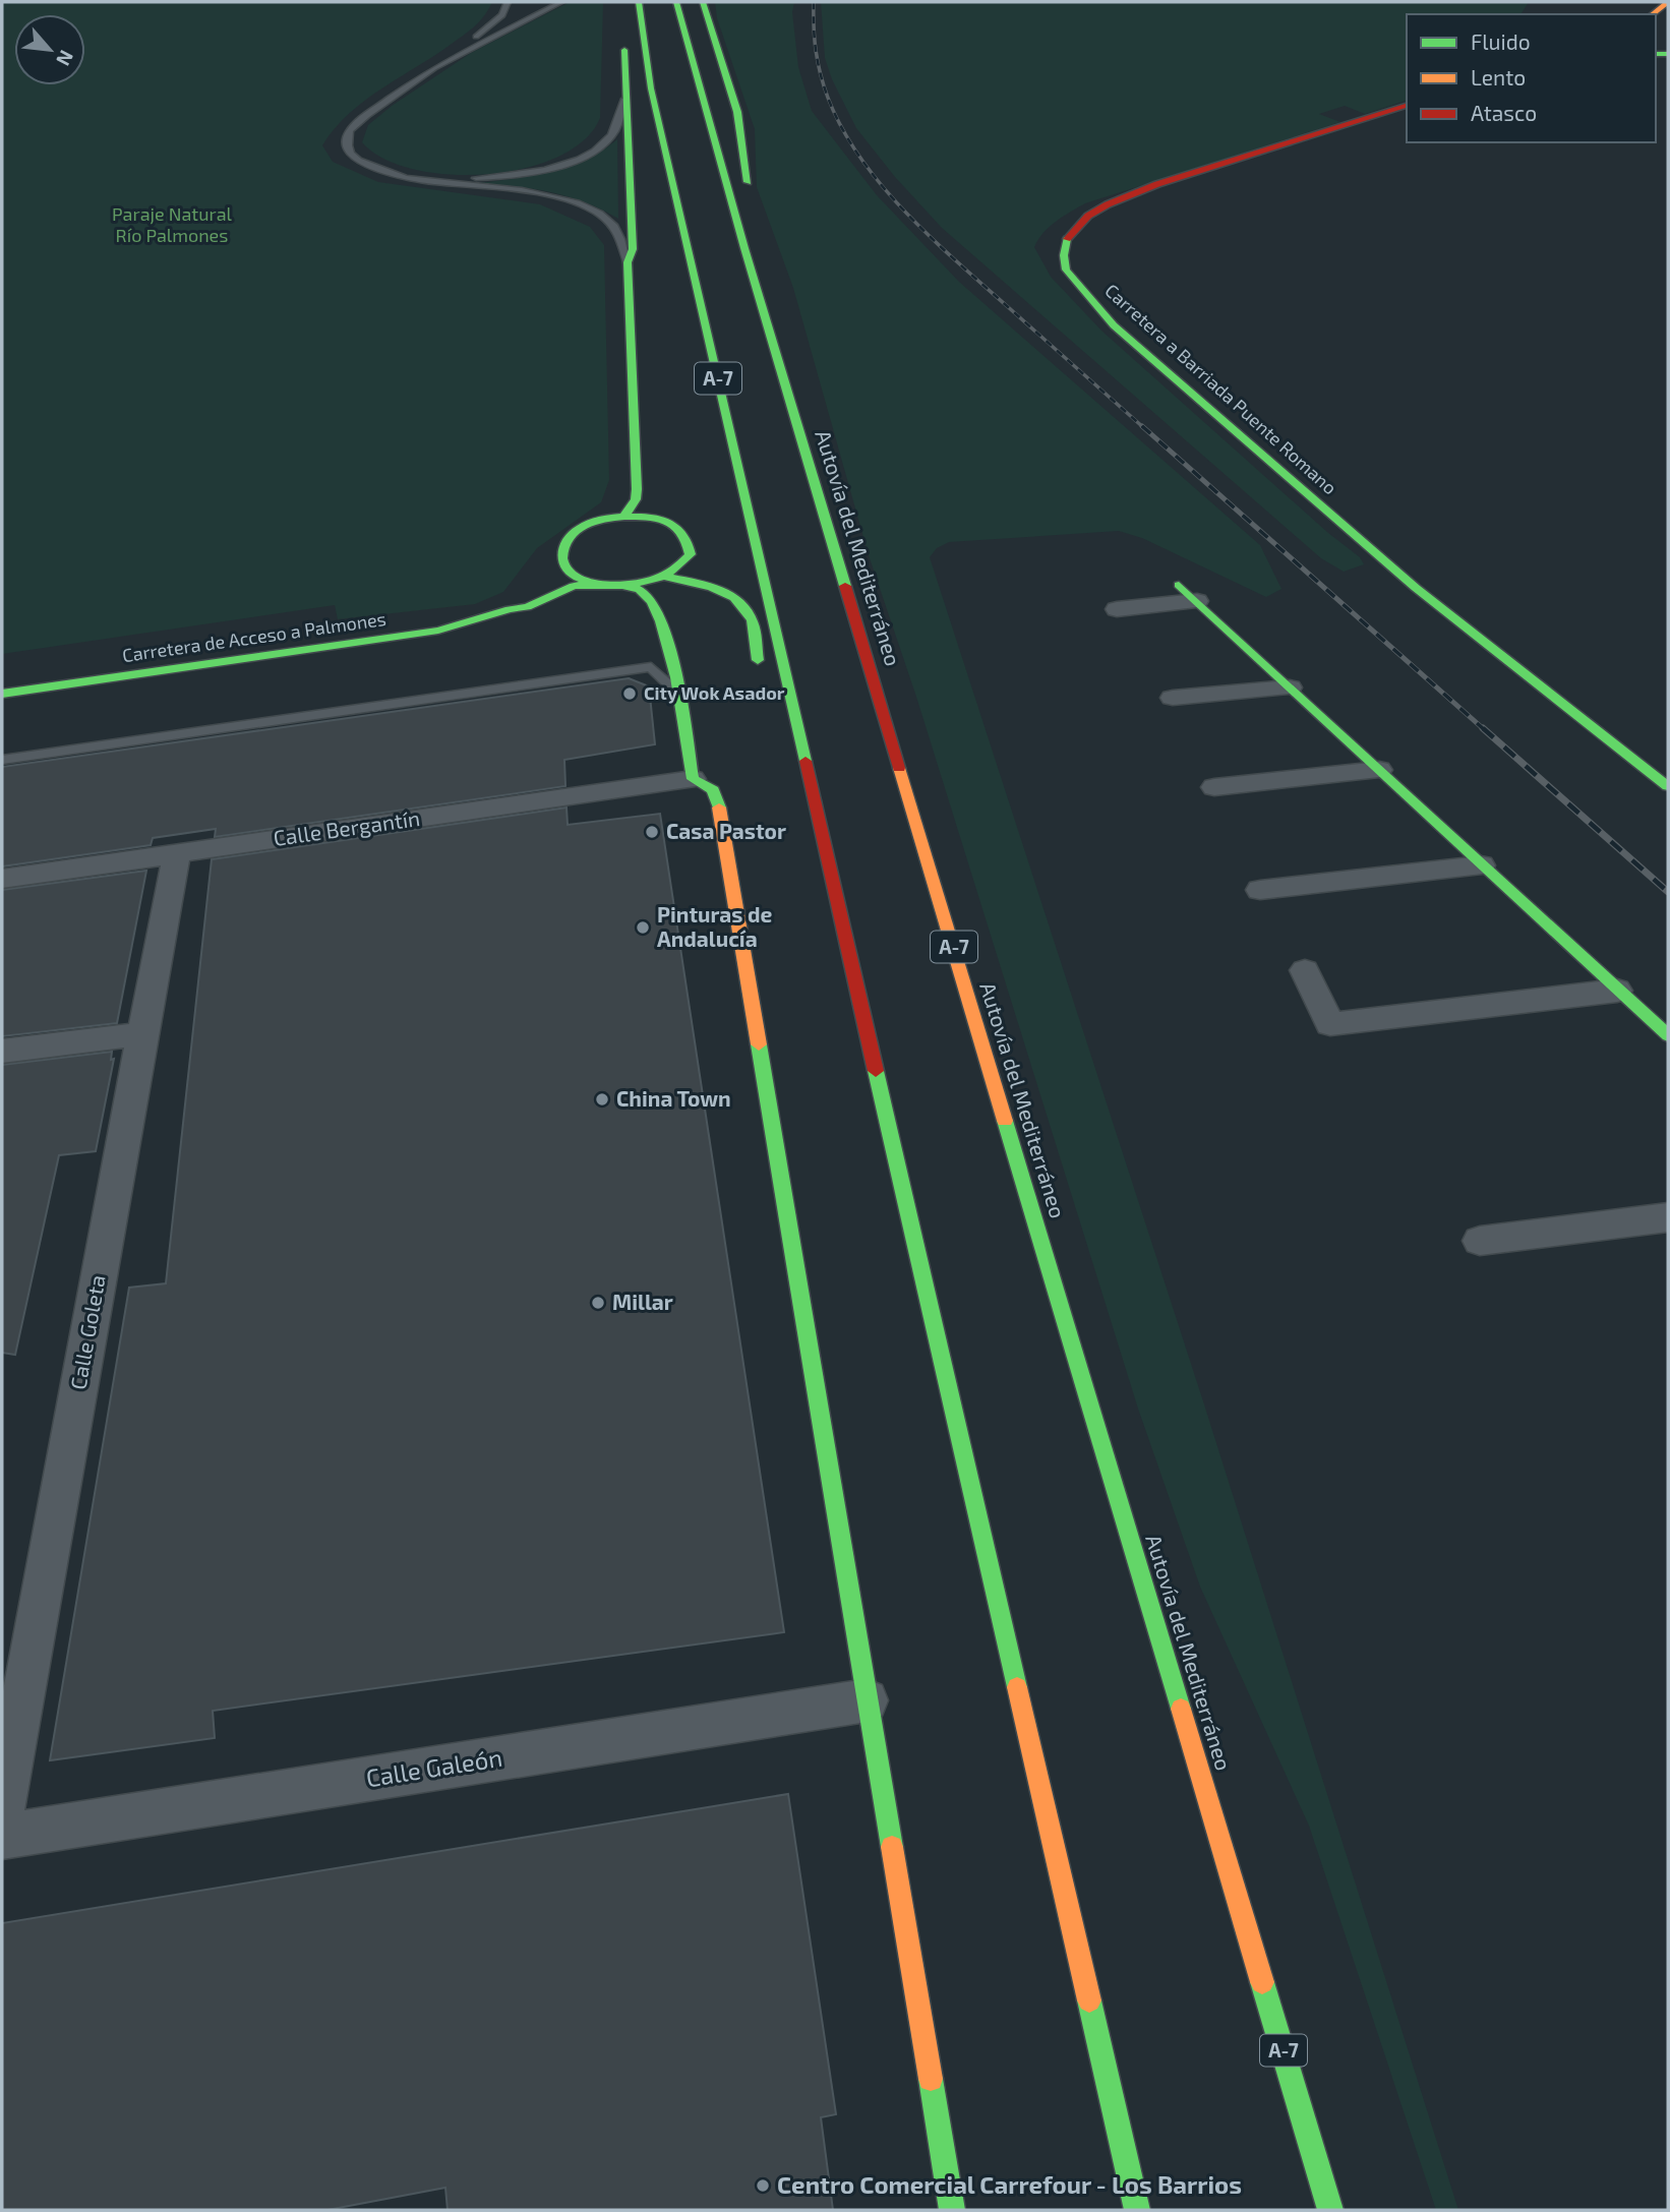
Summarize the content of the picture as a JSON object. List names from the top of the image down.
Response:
{
  "streets": {
    "main road": [
      "A-7",
      "Carretera a Barriada Puente Romano",
      "Autovía del Mediterráneo",
      "Carretera de Acceso a Palmones"
    ],
    "street": ["Calle Bergantín", "Calle Goleta", "Calle Galeón"]
  },
  "crossings": [
    ["Calle Bergantín", "Calle Goleta"]
  ],
  "parks": ["Paraje Natural Río Palmones"],
  "places": [
    "City Wok Asador",
    "Casa Pastor",
    "Pinturas de Andalucía",
    "China Town",
    "Millar",
    "Centro Comercial Carrefour - Los Barrios"
  ],
  "legend": ["Fluido", "Lento", "Atasco"],
  "north": "bottom right"
}
